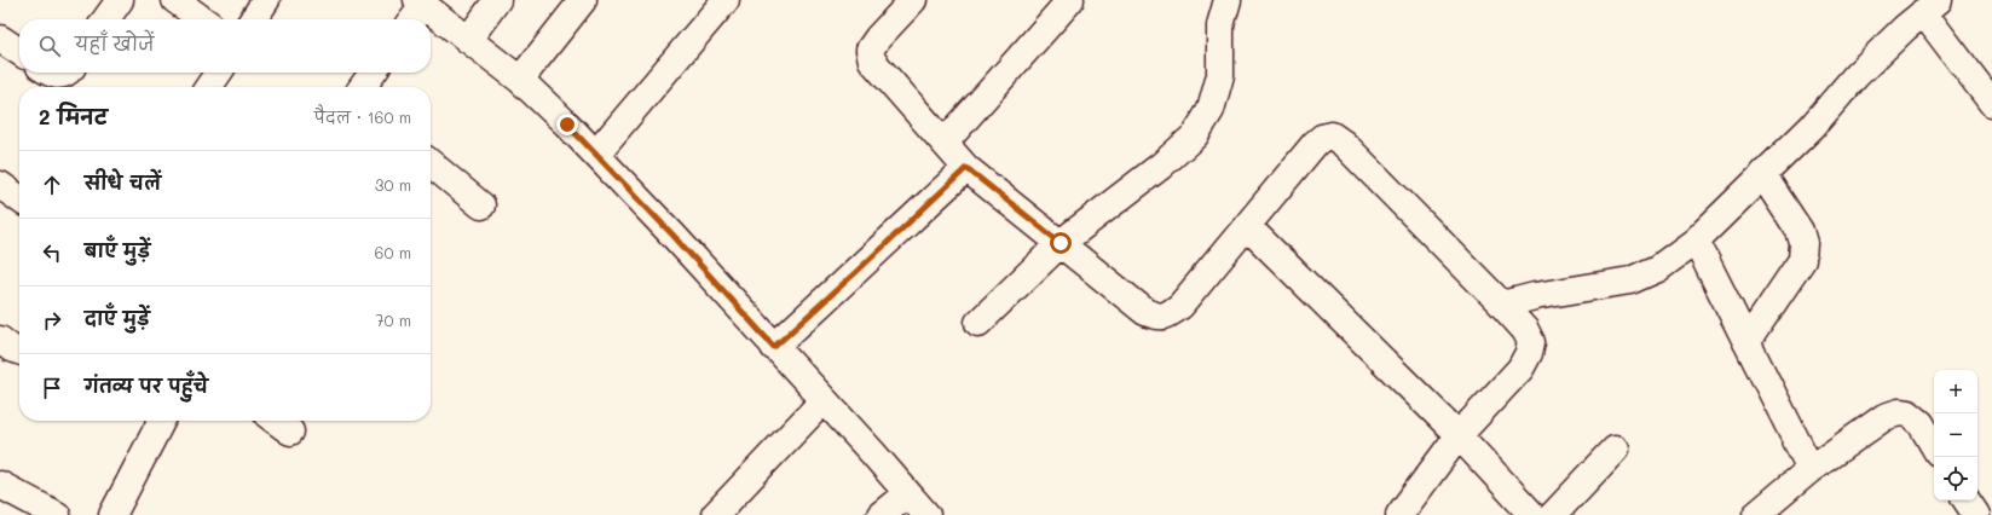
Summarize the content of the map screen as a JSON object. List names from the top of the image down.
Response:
{
  "page": {
    "search": "यहाँ खोजें",
    "heading": ["2 मिनट", "पैदल · 160 m"],
    "list": [
      ["सीधे चलें", "30 m"],
      ["बाएँ मुड़ें", "60 m"],
      ["दाएँ मुड़ें", "70 m"],
      "गंतव्य पर पहुँचे"
    ],
    "map_buttons": ["+", "−"]
  }
}
